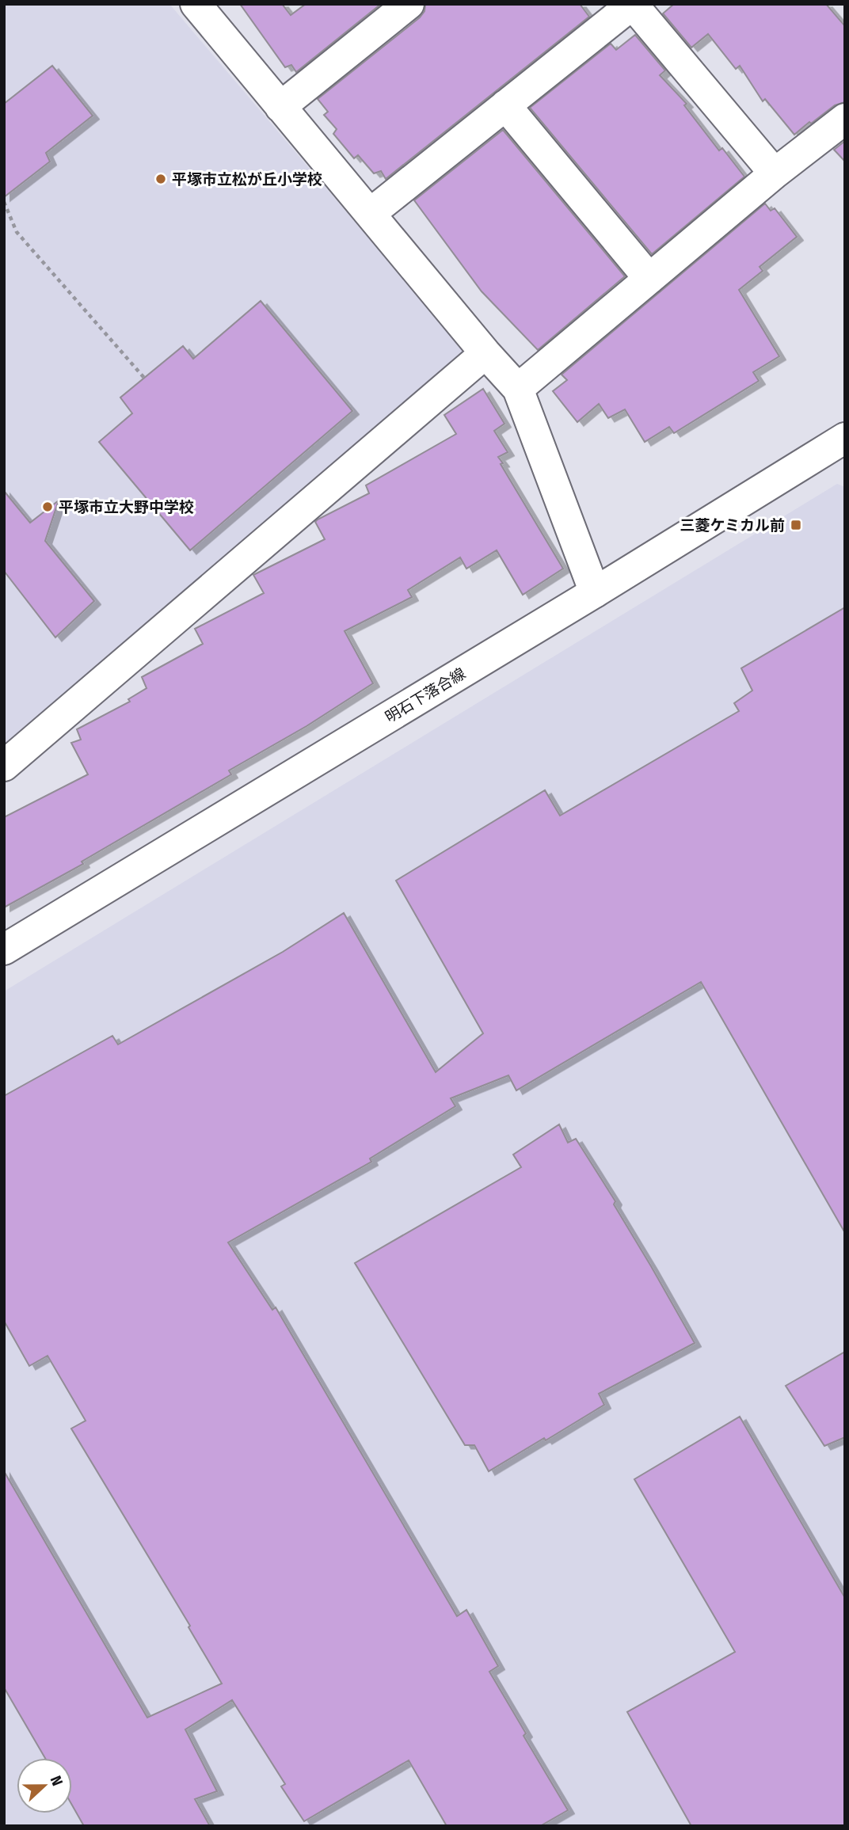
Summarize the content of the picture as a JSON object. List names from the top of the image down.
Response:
{
  "streets": {
    "street": ["明石下落合線"]
  },
  "places": {
    "other": ["平塚市立松が丘小学校", "平塚市立大野中学校"],
    "transit": ["三菱ケミカル前"]
  },
  "north": "right"
}
